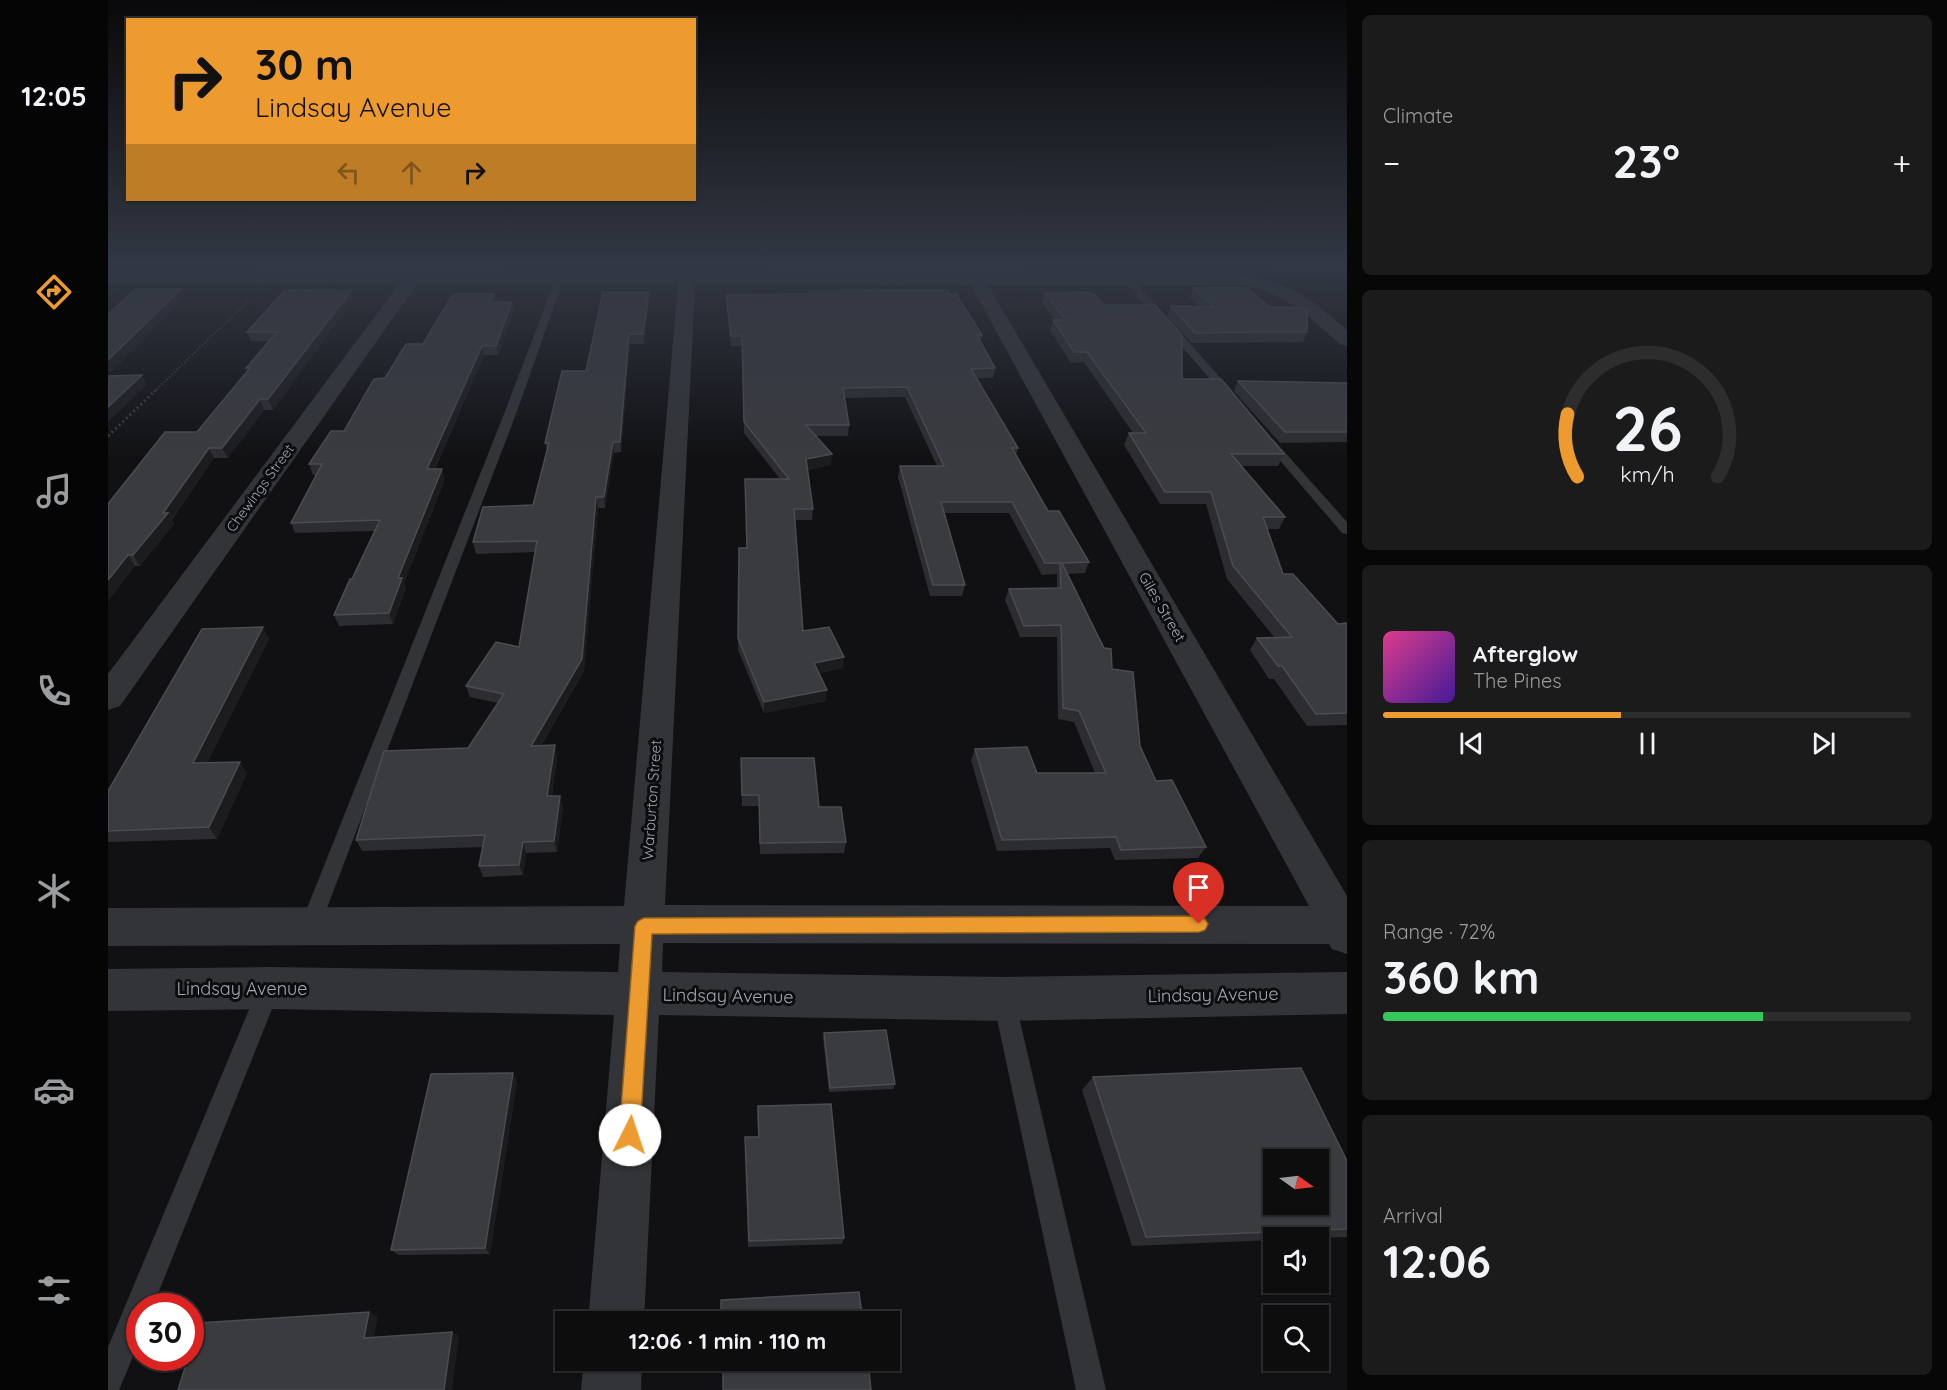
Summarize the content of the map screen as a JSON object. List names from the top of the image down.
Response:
{
  "streets": {
    "street": [
      "Chewings Street",
      "Giles Street",
      "Warburton Street",
      "Lindsay Avenue"
    ]
  },
  "crossings": [
    ["Warburton Street", "Lindsay Avenue"]
  ],
  "north": "right",
  "page": {
    "tabs": "12:05",
    "tile": [
      "Climate",
      ["Range · 72%", "360 km"],
      ["Arrival", "12:06"]
    ],
    "turn": ["30 m", "Lindsay Avenue"],
    "heat": ["−", "23°", "+"],
    "song": ["Afterglow", "The Pines"],
    "limit": "30",
    "trip": "12:06 · 1 min · 110 m",
    "gauge": ["26", "km/h"]
  }
}
